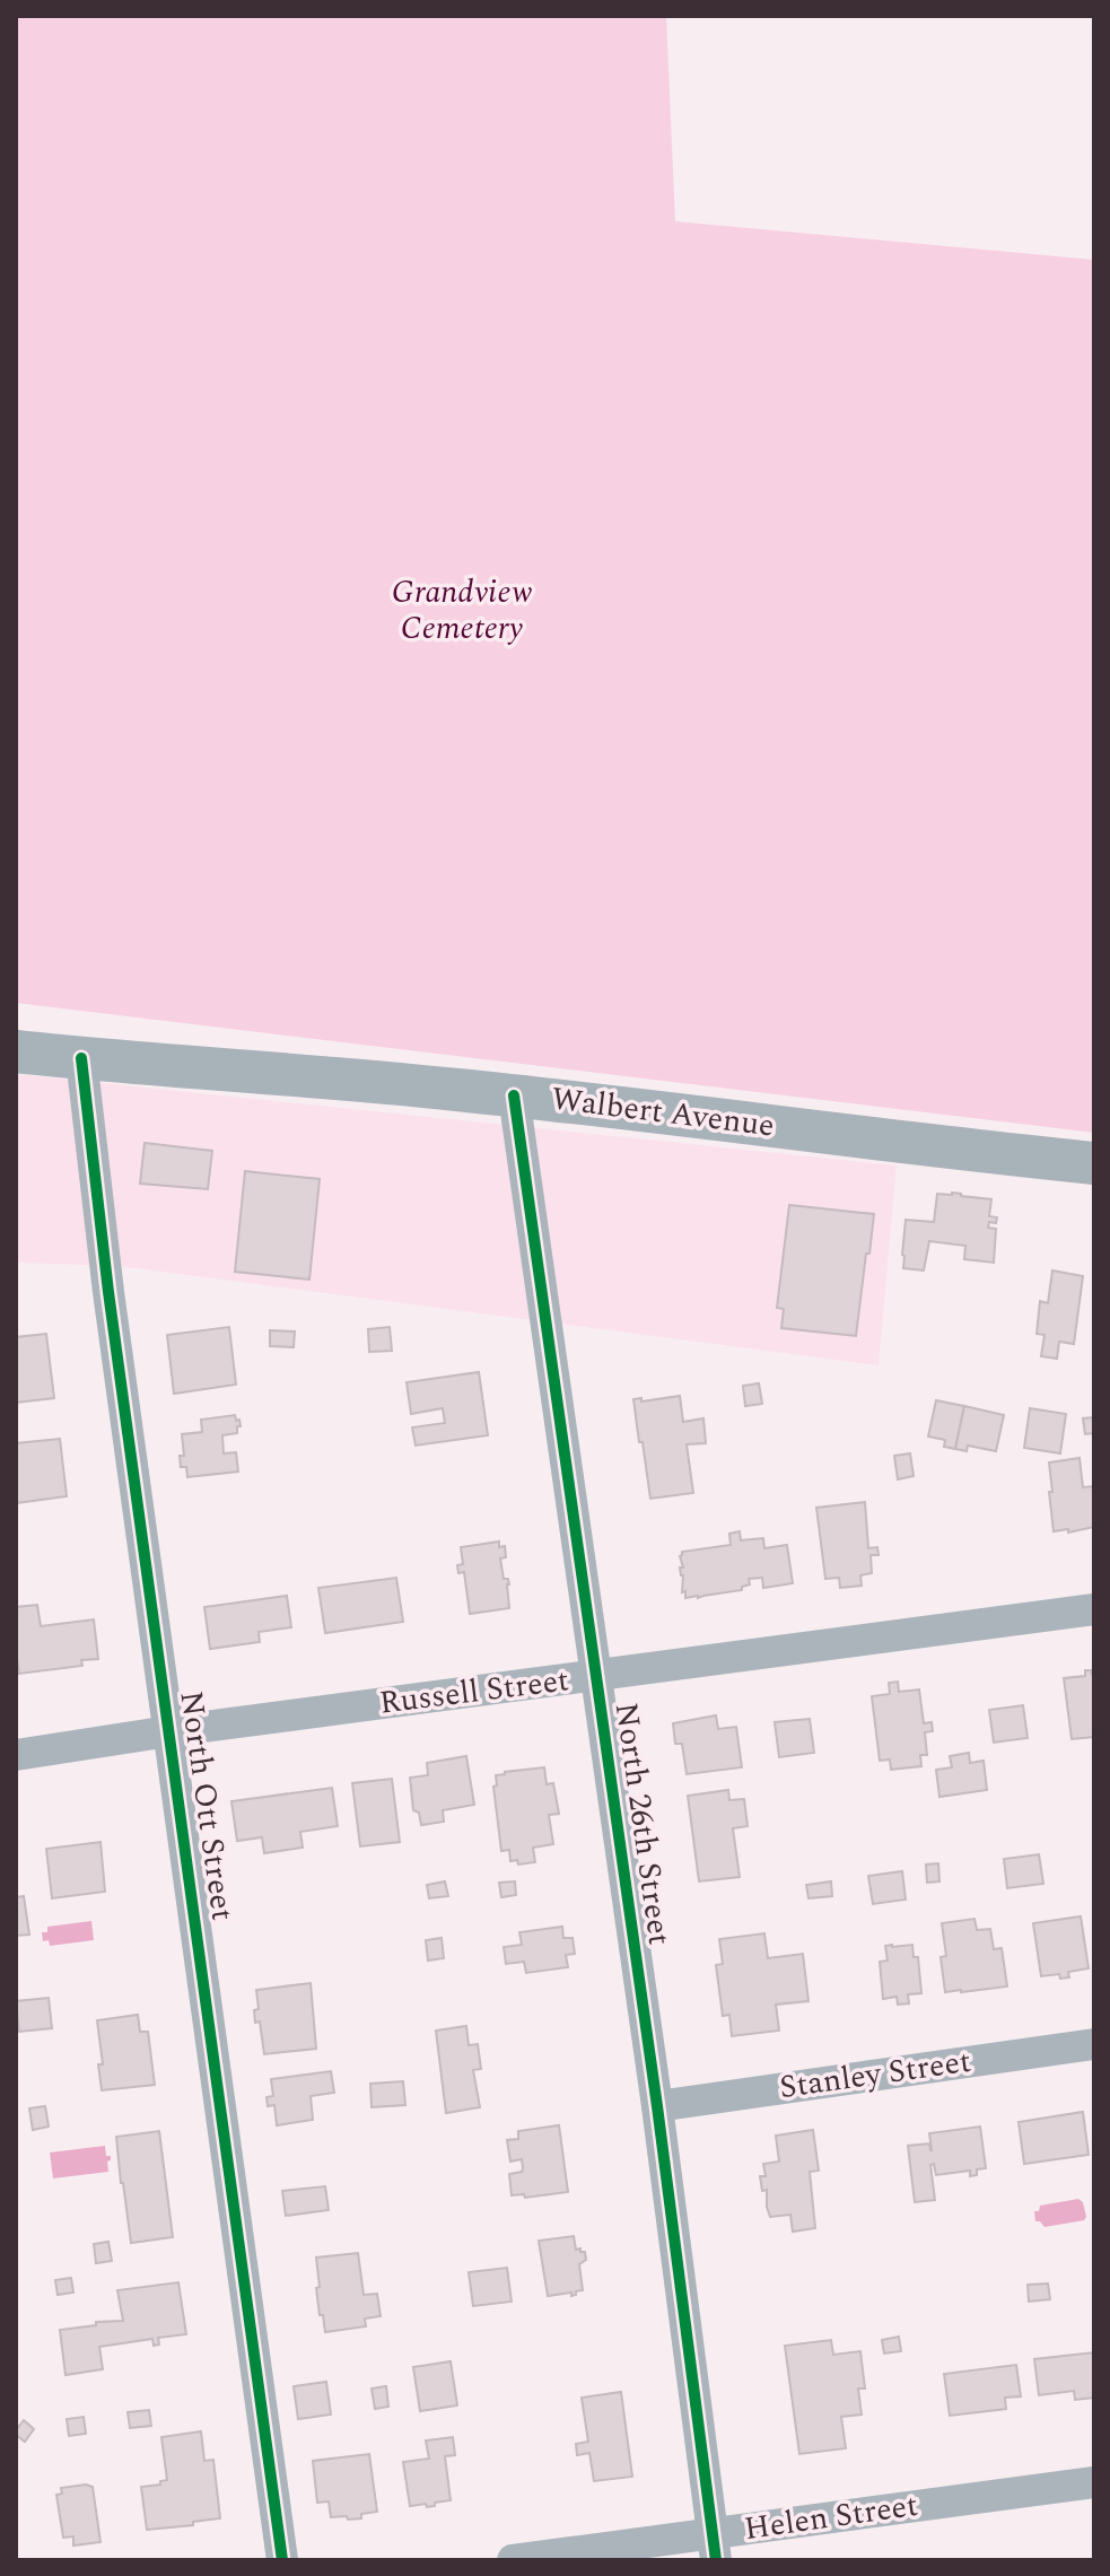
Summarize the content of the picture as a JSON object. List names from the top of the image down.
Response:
{
  "streets": {
    "main road": ["Walbert Avenue"],
    "street": [
      "Russell Street",
      "North Ott Street",
      "North 26th Street",
      "Stanley Street",
      "Helen Street"
    ]
  },
  "crossings": [
    ["Walbert Avenue", "North Ott Street"],
    ["Walbert Avenue", "North 26th Street"],
    ["Russell Street", "North Ott Street"],
    ["Russell Street", "North 26th Street"],
    ["North 26th Street", "Stanley Street"],
    ["North 26th Street", "Helen Street"]
  ],
  "parks": ["Grandview Cemetery"]
}
